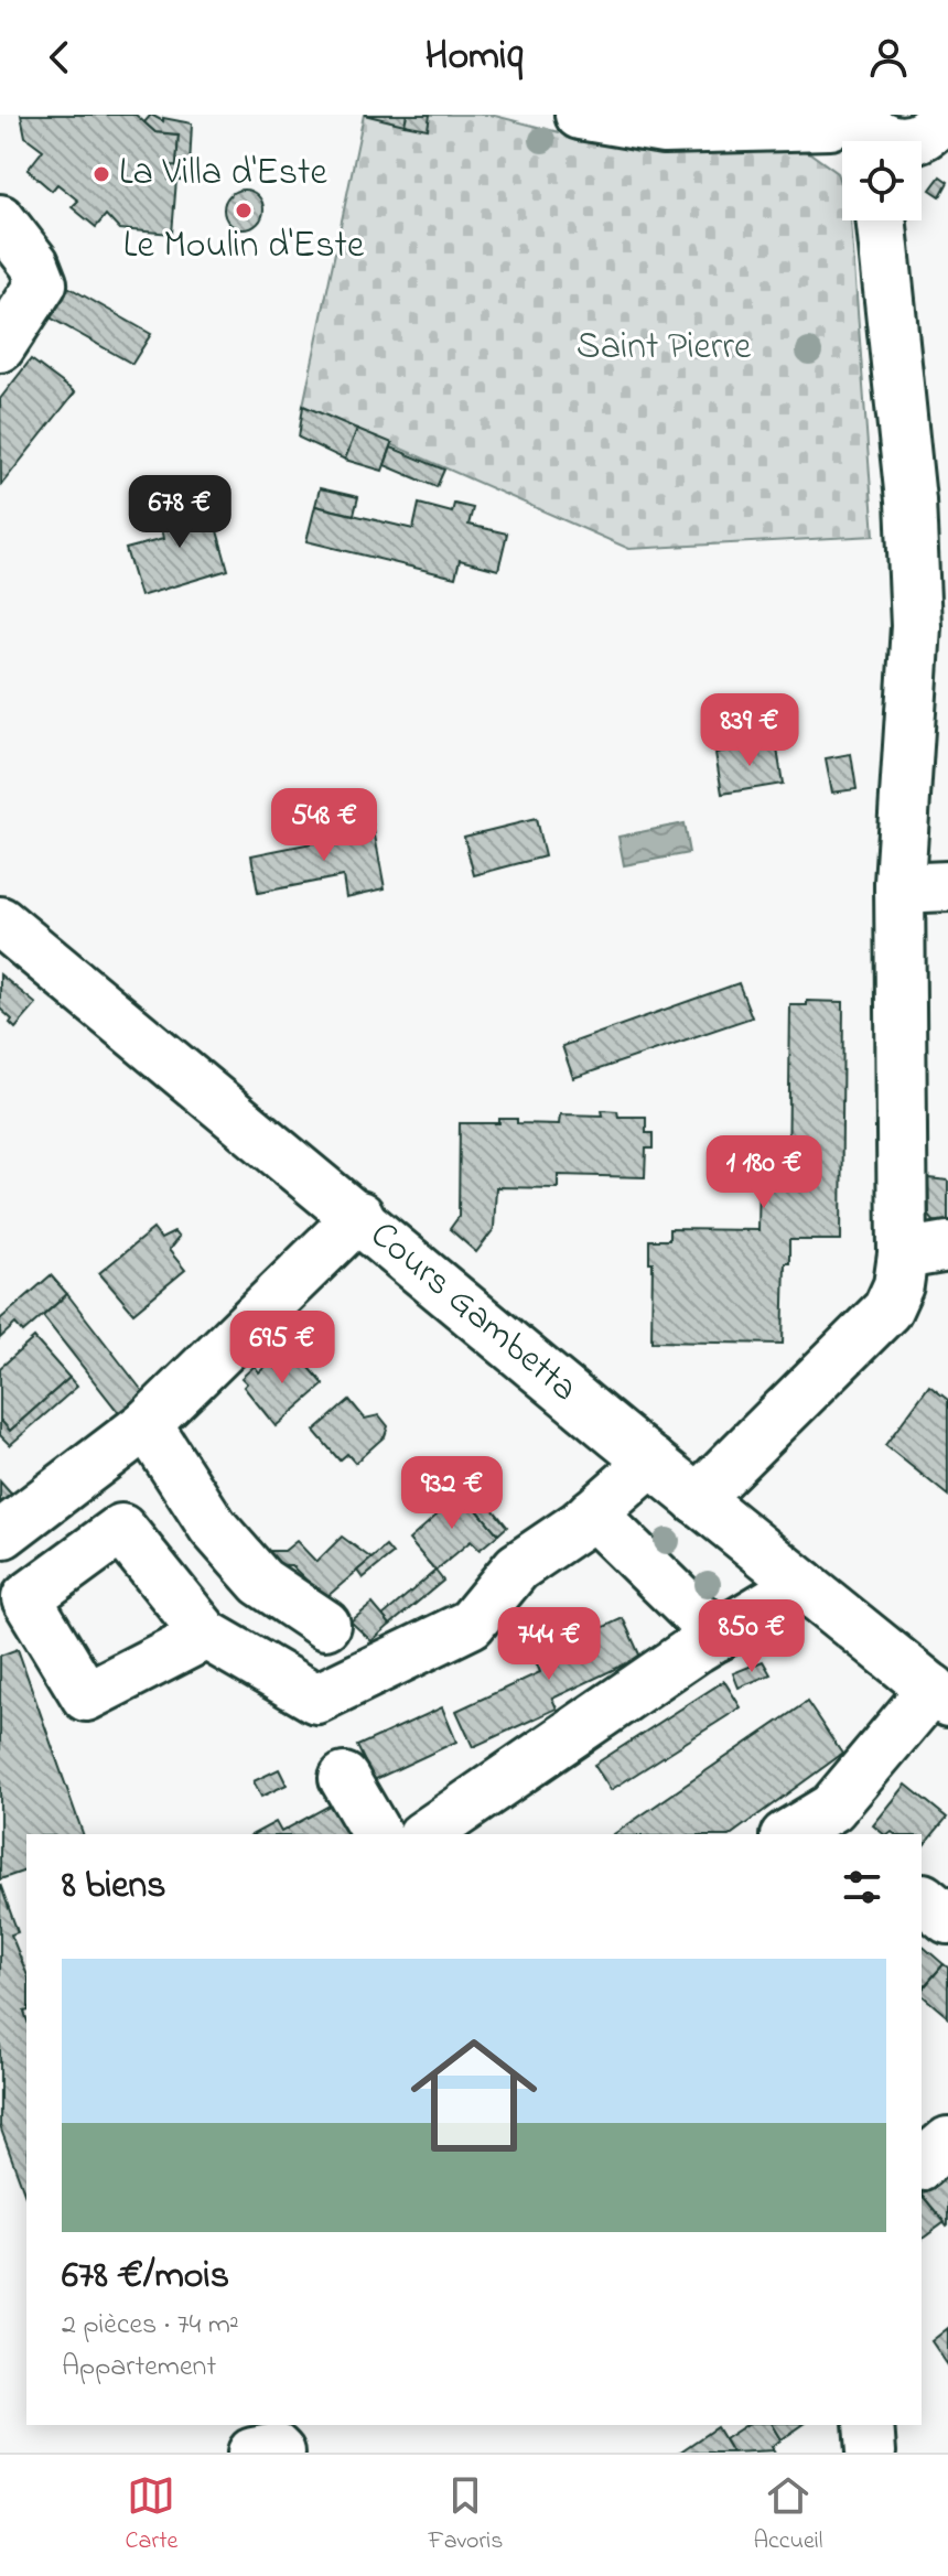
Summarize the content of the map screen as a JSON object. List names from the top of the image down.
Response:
{
  "streets": {
    "main road": ["Cours Gambetta"]
  },
  "parks": ["Saint Pierre"],
  "places": ["La Villa d'Este", "Le Moulin d'Este"],
  "page": {
    "header": "Homiq",
    "price": [
      "678 €",
      "839 €",
      "548 €",
      "1 180 €",
      "695 €",
      "932 €",
      "850 €",
      "744 €"
    ],
    "heading": "8 biens",
    "list": [
      {
        "name": "678 €/mois",
        "note": "2 pièces · 74 m² · Appartement"
      }
    ],
    "tabs": ["Carte", "Favoris", "Accueil"]
  }
}
